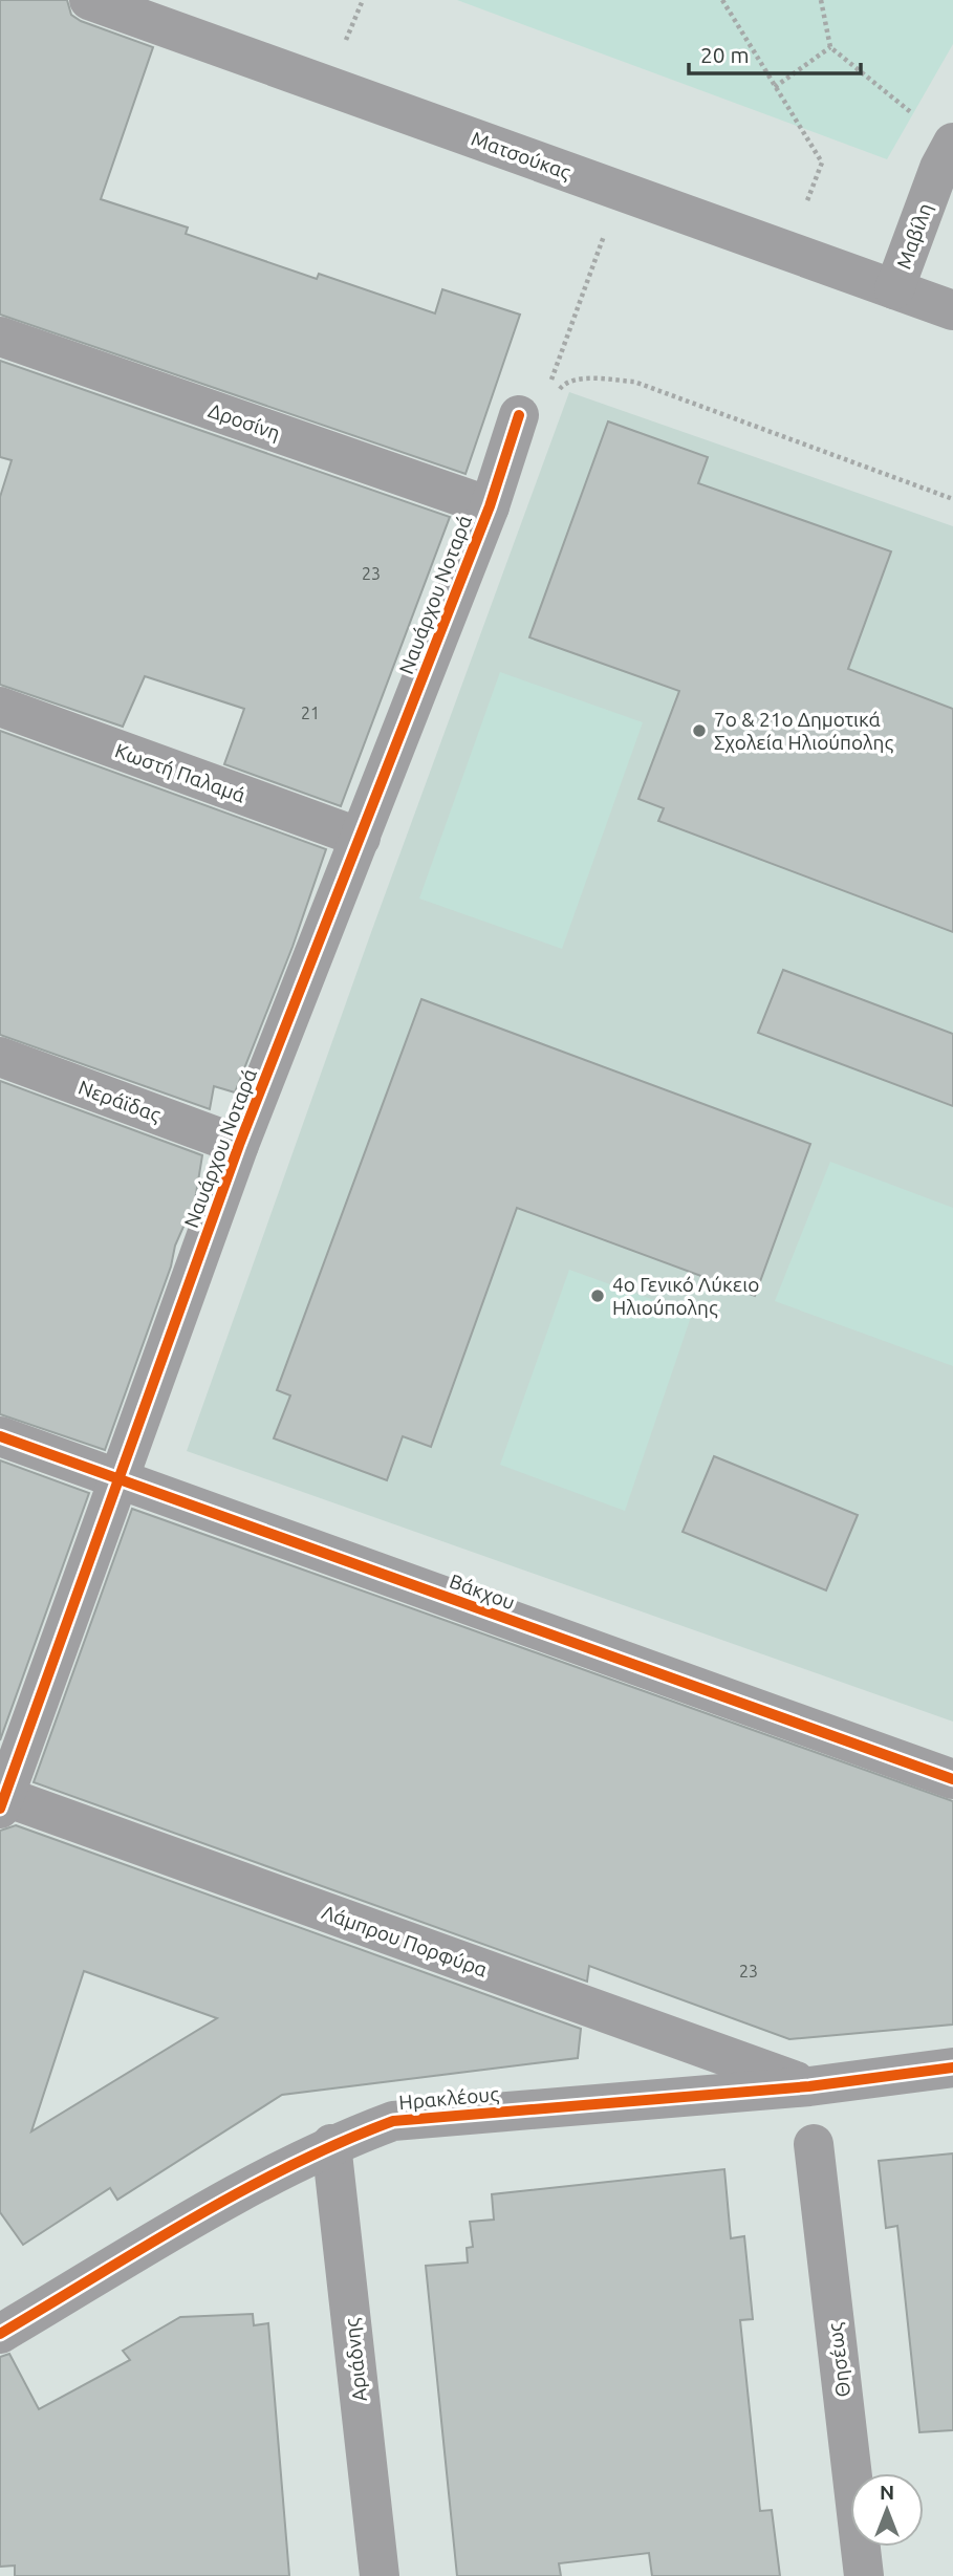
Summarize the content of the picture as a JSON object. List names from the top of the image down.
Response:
{
  "streets": {
    "street": [
      "Ματσούκας",
      "Μαβίλη",
      "Δροσίνη",
      "Ναυάρχου Νοταρά",
      "Κωστή Παλαμά",
      "Νεράϊδας",
      "Βάκχου",
      "Λάμπρου Πορφύρα",
      "Ηρακλέους",
      "Αριάδνης",
      "Θησέως"
    ]
  },
  "crossings": [
    ["Ματσούκας", "Μαβίλη"],
    ["Δροσίνη", "Ναυάρχου Νοταρά"],
    ["Ναυάρχου Νοταρά", "Κωστή Παλαμά"],
    ["Ναυάρχου Νοταρά", "Νεράϊδας"],
    ["Ναυάρχου Νοταρά", "Βάκχου"],
    ["Ναυάρχου Νοταρά", "Λάμπρου Πορφύρα"],
    ["Λάμπρου Πορφύρα", "Ηρακλέους"],
    ["Ηρακλέους", "Αριάδνης"]
  ],
  "places": ["7ο & 21ο Δημοτικά Σχολεία Ηλιούπολης", "4ο Γενικό Λύκειο Ηλιούπολης"],
  "house_numbers": ["23", "21", "23"],
  "scale_bar": "20 m",
  "north": "top"
}
